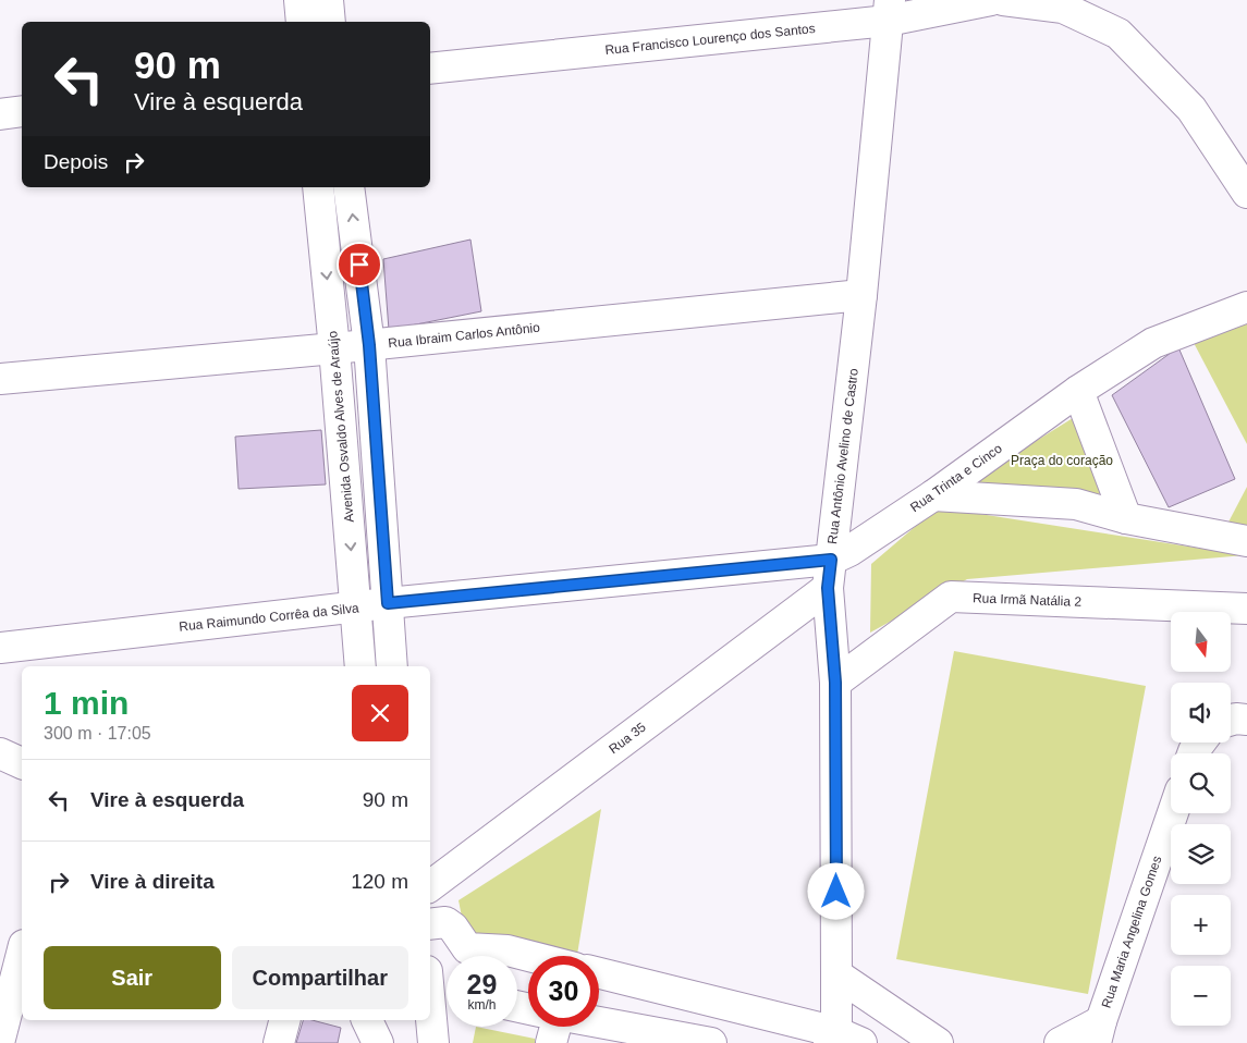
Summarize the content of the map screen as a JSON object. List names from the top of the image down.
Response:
{
  "streets": {
    "street": [
      "Rua Francisco Lourenço dos Santos",
      "Rua Ibraim Carlos Antônio",
      "Avenida Osvaldo Alves de Araújo",
      "Rua Antônio Avelino de Castro",
      "Rua Trinta e Cinco",
      "Rua Irmã Natália 2",
      "Rua Raimundo Corrêa da Silva",
      "Rua 35",
      "Rua Maria Angelina Gomes"
    ]
  },
  "crossings": [
    ["Rua Francisco Lourenço dos Santos", "Rua Antônio Avelino de Castro"],
    ["Rua Ibraim Carlos Antônio", "Avenida Osvaldo Alves de Araújo"],
    ["Rua Ibraim Carlos Antônio", "Rua Antônio Avelino de Castro"],
    ["Avenida Osvaldo Alves de Araújo", "Rua Raimundo Corrêa da Silva"],
    ["Rua Antônio Avelino de Castro", "Rua Trinta e Cinco"],
    ["Rua Antônio Avelino de Castro", "Rua Irmã Natália 2"],
    ["Rua Antônio Avelino de Castro", "Rua Raimundo Corrêa da Silva"],
    ["Rua Antônio Avelino de Castro", "Rua 35"],
    ["Rua Trinta e Cinco", "Rua Raimundo Corrêa da Silva"],
    ["Rua Trinta e Cinco", "Rua 35"],
    ["Rua Raimundo Corrêa da Silva", "Rua 35"]
  ],
  "parks": ["Praça do coração"],
  "north": "bottom",
  "page": {
    "turn": ["90 m", "Vire à esquerda"],
    "then": "Depois",
    "map_buttons": ["+", "−"],
    "heading": ["1 min", "300 m · 17:05"],
    "list": [
      {
        "name": "Vire à esquerda",
        "value": "90 m"
      },
      {
        "name": "Vire à direita",
        "value": "120 m"
      }
    ],
    "buttons": ["Sair", "Compartilhar"],
    "speed": "29 km/h",
    "limit": "30"
  }
}
